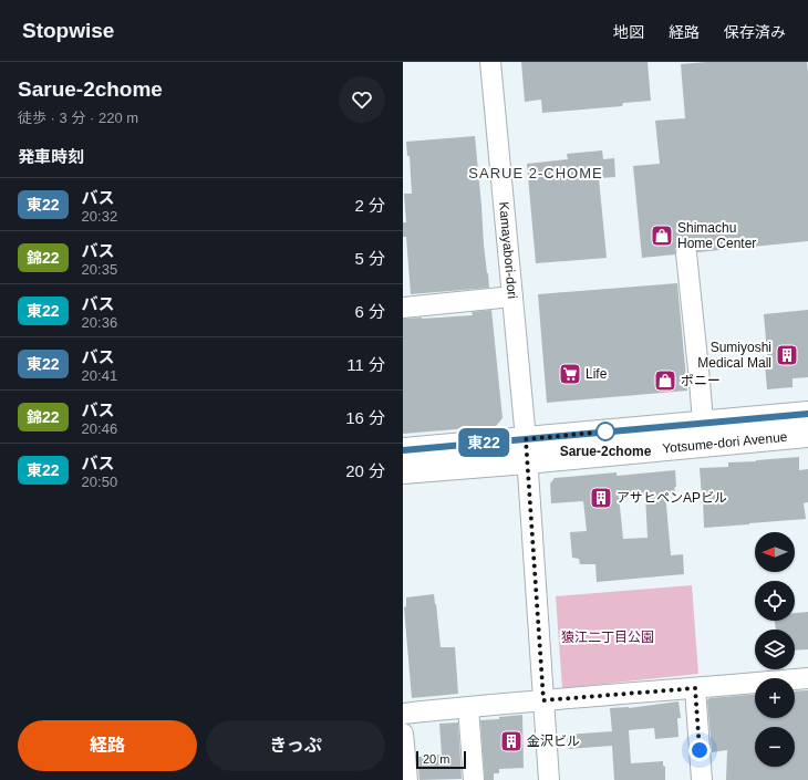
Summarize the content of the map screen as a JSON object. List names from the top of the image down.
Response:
{
  "streets": {
    "main road": ["Yotsume-dori Avenue"],
    "street": ["Kamayabori-dori"]
  },
  "crossings": [
    ["Kamayabori-dori", "Yotsume-dori Avenue"]
  ],
  "districts": ["SARUE 2-CHOME"],
  "parks": ["猿江二丁目公園"],
  "places": {
    "shop": ["Shimachu Home Center", "ポニー"],
    "building": ["Sumiyoshi Medical Mall", "アサヒペンAPビル", "金沢ビル"],
    "supermarket": ["Life"],
    "other": ["Sarue-2chome"]
  },
  "lines": ["bus line 東22"],
  "scale_bar": "20 m",
  "north": "left",
  "page": {
    "header": "Stopwise",
    "nav": ["地図", "経路", "保存済み"],
    "heading": [
      ["Sarue-2chome", "徒歩 · 3 分 · 220 m"],
      "発車時刻"
    ],
    "on_map": "東22",
    "list": [
      {
        "mark": "東22",
        "name": "バス",
        "note": "20:32",
        "value": "2 分"
      },
      {
        "mark": "錦22",
        "name": "バス",
        "note": "20:35",
        "value": "5 分"
      },
      {
        "mark": "東22",
        "name": "バス",
        "note": "20:36",
        "value": "6 分"
      },
      {
        "mark": "東22",
        "name": "バス",
        "note": "20:41",
        "value": "11 分"
      },
      {
        "mark": "錦22",
        "name": "バス",
        "note": "20:46",
        "value": "16 分"
      },
      {
        "mark": "東22",
        "name": "バス",
        "note": "20:50",
        "value": "20 分"
      }
    ],
    "map_buttons": ["+", "−"],
    "buttons": ["経路", "きっぷ"],
    "scale": "20 m"
  }
}
